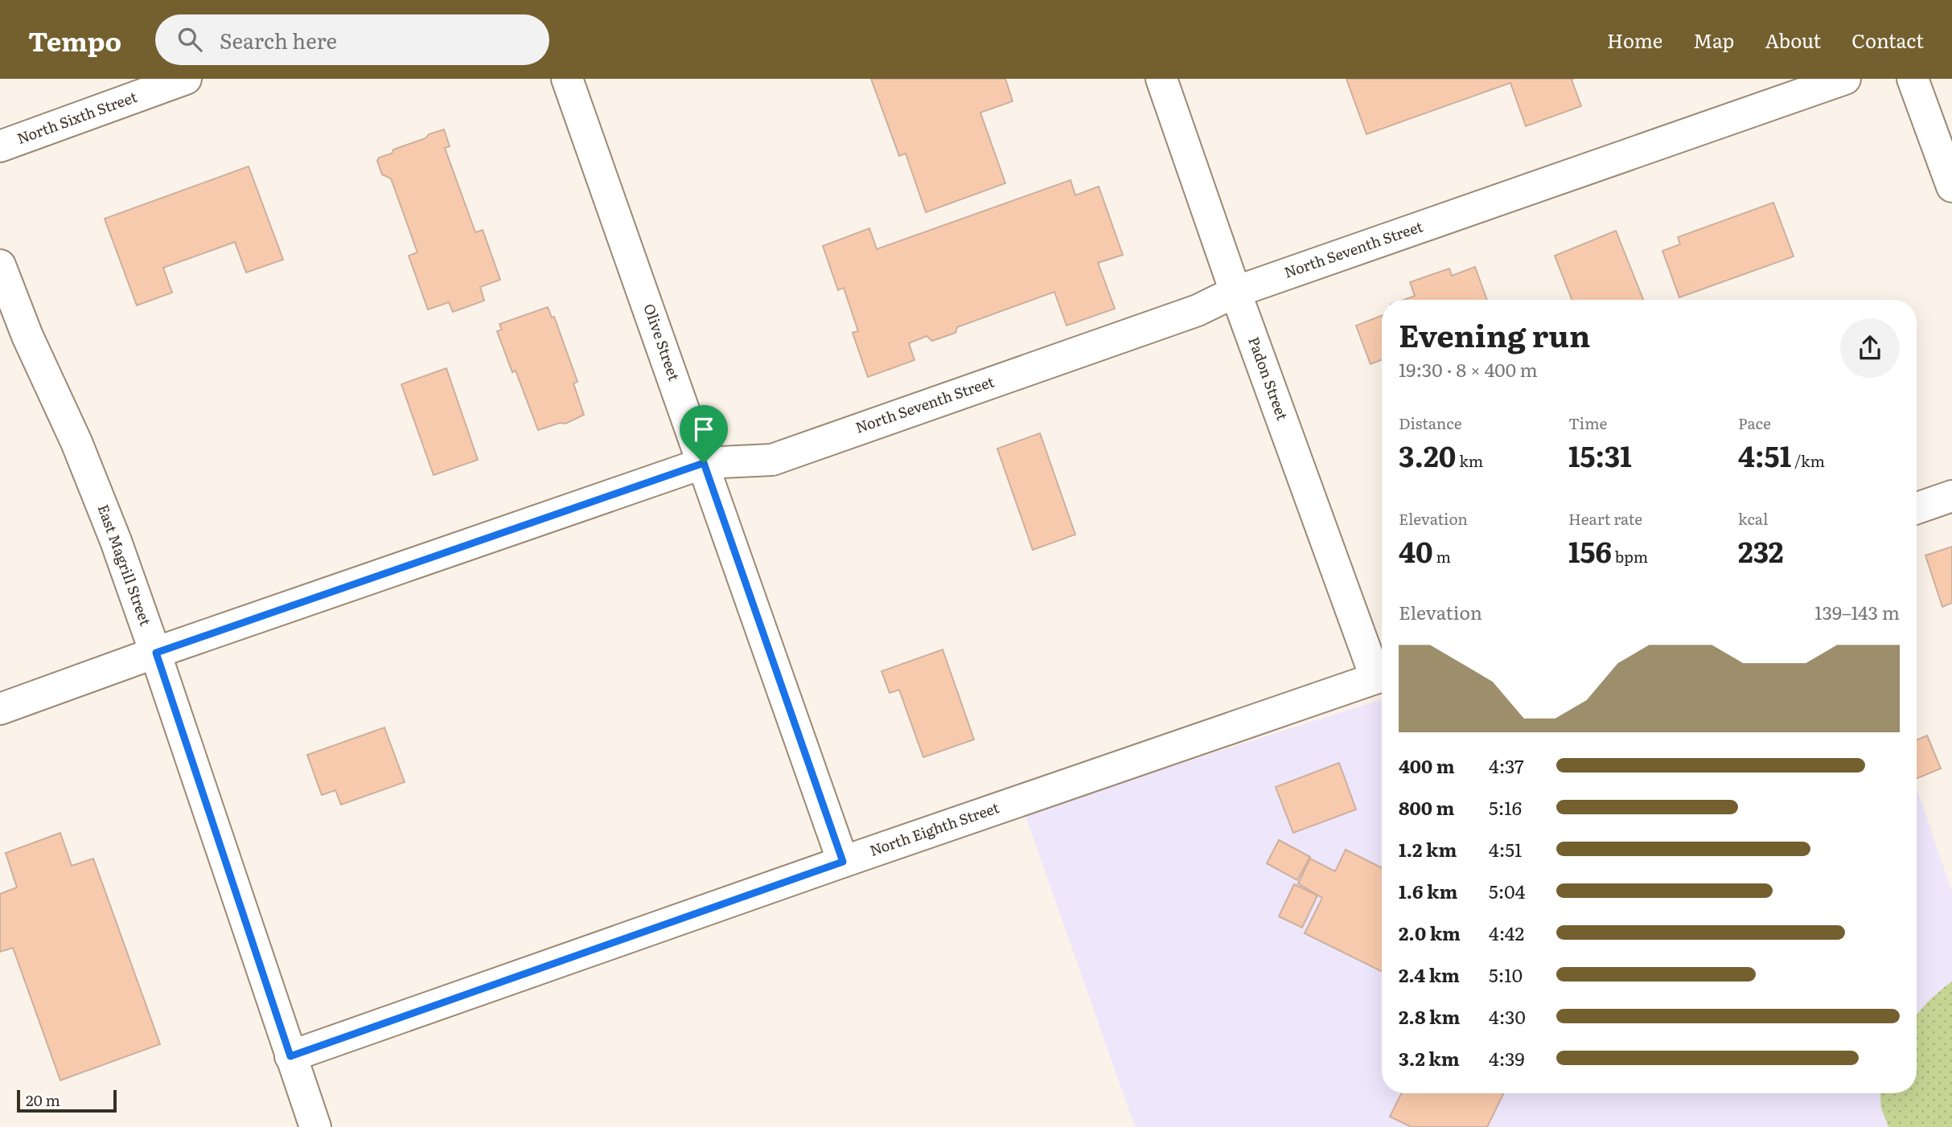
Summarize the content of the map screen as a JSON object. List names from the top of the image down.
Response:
{
  "streets": {
    "street": [
      "North Sixth Street",
      "North Seventh Street",
      "Olive Street",
      "Padon Street",
      "East Magrill Street",
      "North Eighth Street"
    ]
  },
  "crossings": [
    ["North Seventh Street", "Olive Street"],
    ["North Seventh Street", "Padon Street"],
    ["North Seventh Street", "East Magrill Street"],
    ["Olive Street", "North Eighth Street"],
    ["East Magrill Street", "North Eighth Street"]
  ],
  "scale_bar": "20 m",
  "page": {
    "header": "Tempo",
    "search": "Search here",
    "nav": [
      "Home",
      "Map",
      "About",
      "Contact"
    ],
    "heading": ["Evening run", "19:30 · 8 × 400 m"],
    "stats": [
      ["Distance", "3.20 km"],
      ["Time", "15:31"],
      ["Pace", "4:51 /km"],
      ["Elevation", "40 m"],
      ["Heart rate", "156 bpm"],
      ["kcal", "232"]
    ],
    "chart": ["Elevation", "139–143 m"],
    "list": [
      {
        "name": "400 m",
        "note": "4:37"
      },
      {
        "name": "800 m",
        "note": "5:16"
      },
      {
        "name": "1.2 km",
        "note": "4:51"
      },
      {
        "name": "1.6 km",
        "note": "5:04"
      },
      {
        "name": "2.0 km",
        "note": "4:42"
      },
      {
        "name": "2.4 km",
        "note": "5:10"
      },
      {
        "name": "2.8 km",
        "note": "4:30"
      },
      {
        "name": "3.2 km",
        "note": "4:39"
      }
    ],
    "scale": "20 m"
  }
}
